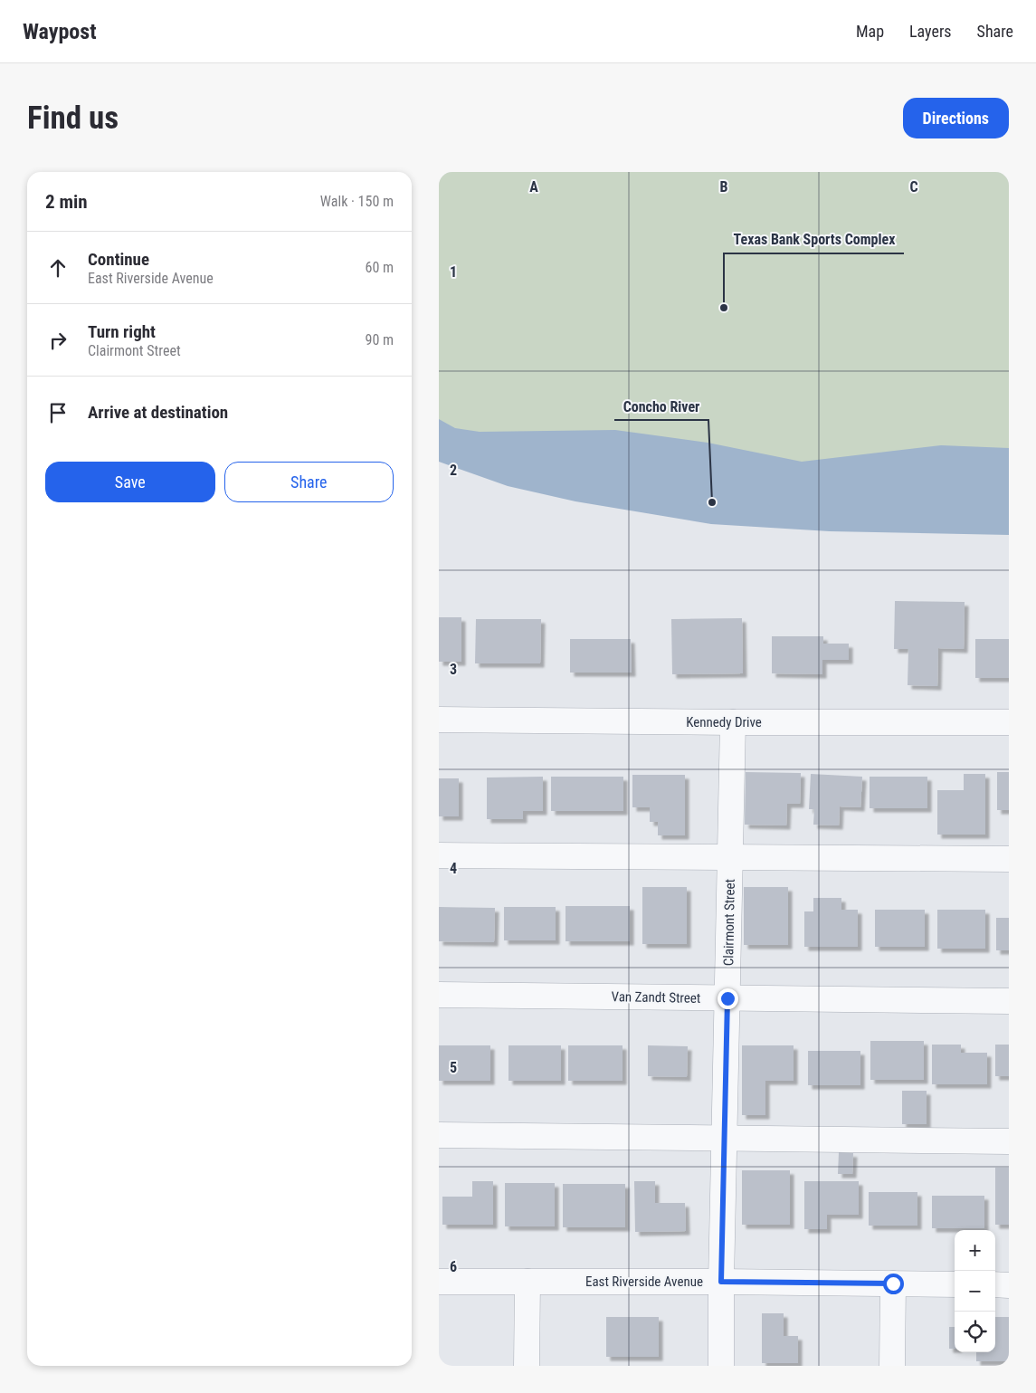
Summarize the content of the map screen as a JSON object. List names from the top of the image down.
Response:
{
  "streets": {
    "street": [
      "Kennedy Drive",
      "Clairmont Street",
      "Van Zandt Street",
      "East Riverside Avenue"
    ]
  },
  "crossings": [
    ["Kennedy Drive", "Clairmont Street"],
    ["Clairmont Street", "Van Zandt Street"],
    ["Clairmont Street", "East Riverside Avenue"]
  ],
  "places": ["Texas Bank Sports Complex", "Concho River"],
  "page": {
    "header": "Waypost",
    "nav": ["Map", "Layers", "Share"],
    "buttons": [
      "Directions",
      ["Save", "Share"]
    ],
    "title": "Find us",
    "heading": ["2 min", "Walk · 150 m"],
    "list": [
      ["Continue", "East Riverside Avenue", "60 m"],
      ["Turn right", "Clairmont Street", "90 m"],
      "Arrive at destination"
    ],
    "map_buttons": ["+", "−"]
  },
  "grid": {
    "columns": ["A", "B", "C"],
    "rows": [
      "1",
      "2",
      "3",
      "4",
      "5",
      "6"
    ]
  }
}
